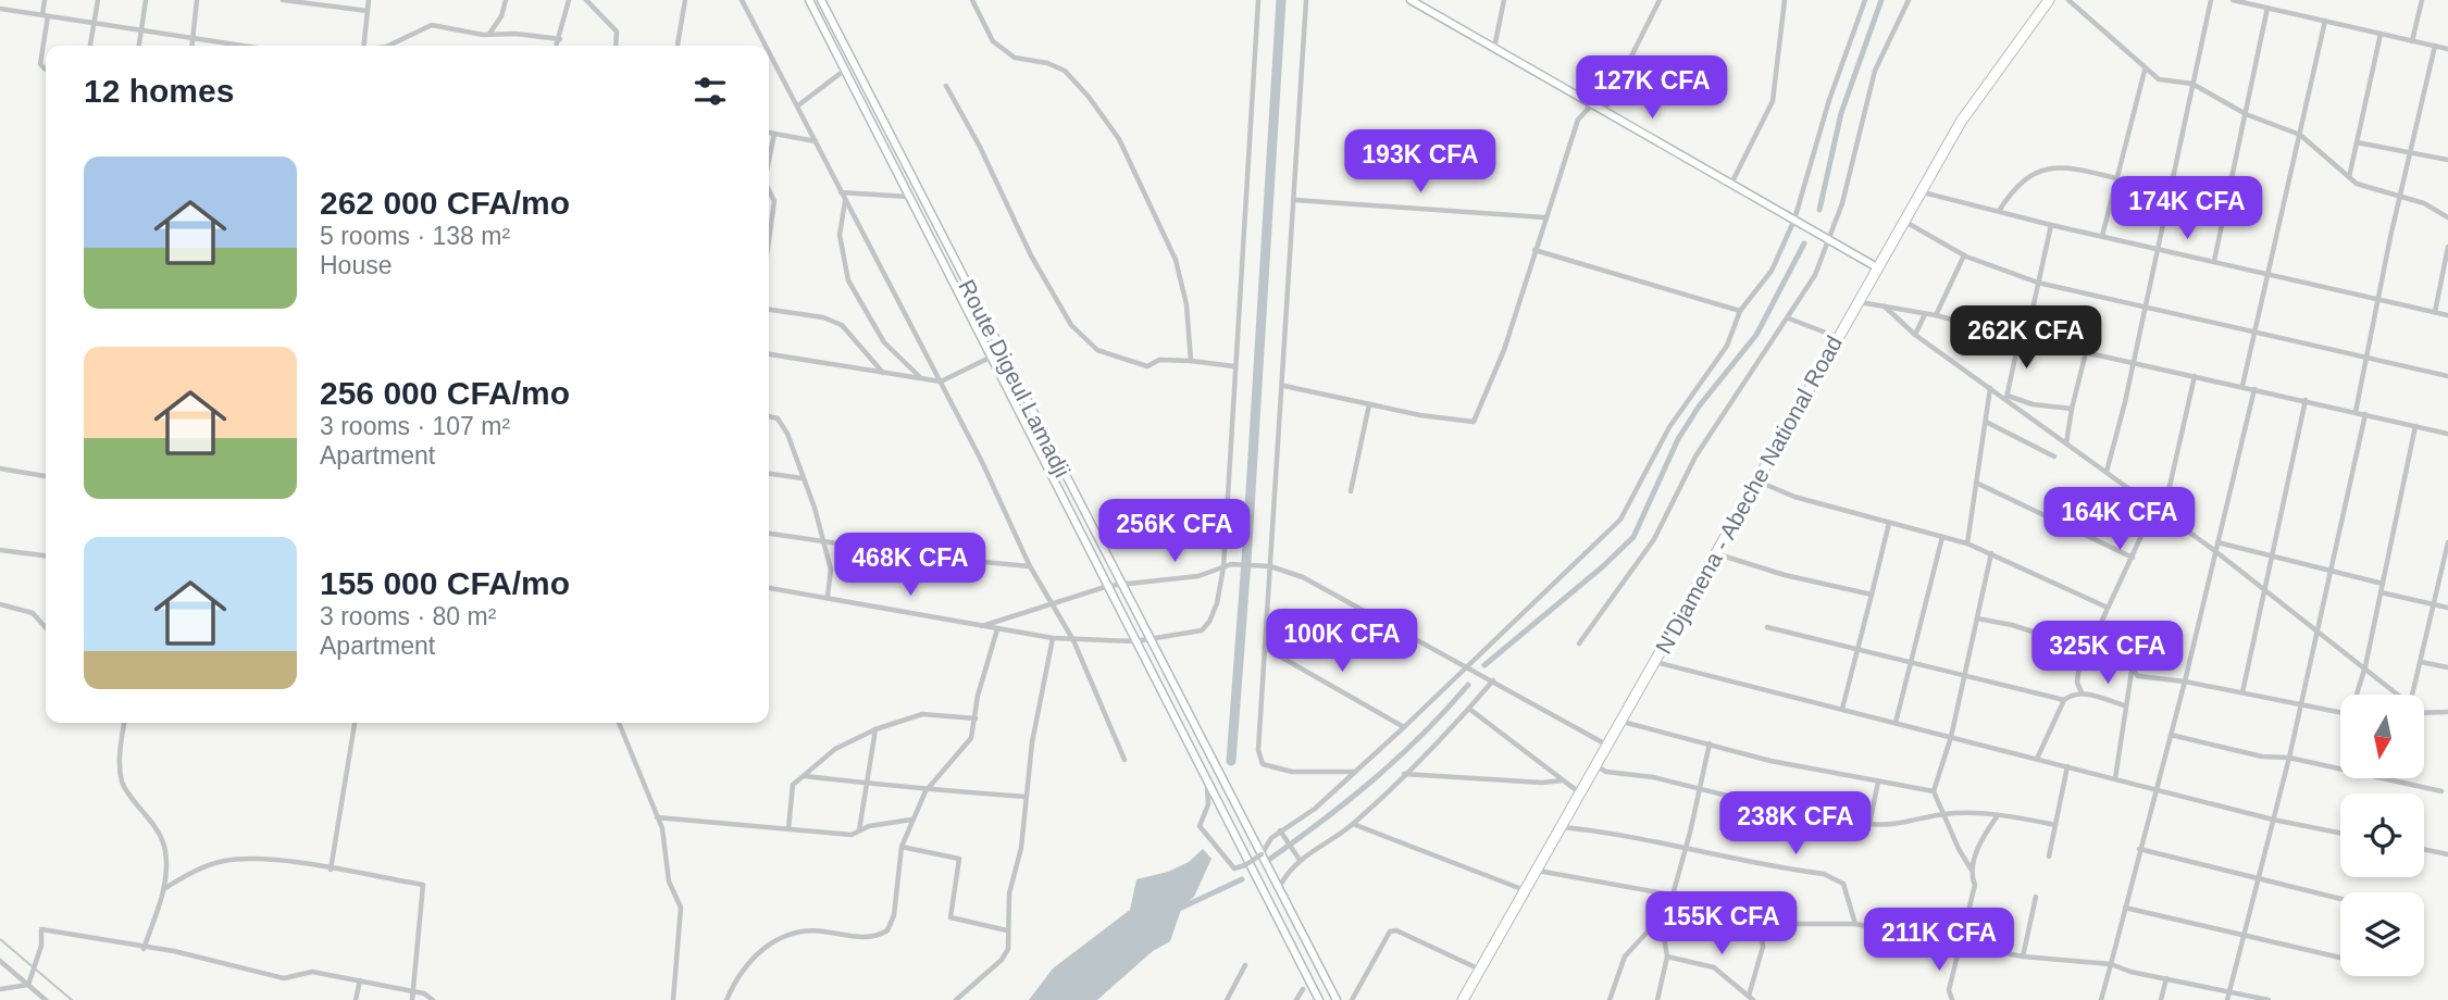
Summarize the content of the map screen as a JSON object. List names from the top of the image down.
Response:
{
  "streets": {
    "highway": ["N'Djamena - Abeche National Road"],
    "main road": ["Route Digeul Lamadji"]
  },
  "north": "bottom",
  "page": {
    "heading": "12 homes",
    "price": [
      "127K CFA",
      "193K CFA",
      "174K CFA",
      "262K CFA",
      "164K CFA",
      "256K CFA",
      "468K CFA",
      "100K CFA",
      "325K CFA",
      "238K CFA",
      "155K CFA",
      "211K CFA"
    ],
    "list": [
      {
        "name": "262 000 CFA/mo",
        "note": "5 rooms · 138 m² · House"
      },
      {
        "name": "256 000 CFA/mo",
        "note": "3 rooms · 107 m² · Apartment"
      },
      {
        "name": "155 000 CFA/mo",
        "note": "3 rooms · 80 m² · Apartment"
      }
    ]
  }
}
